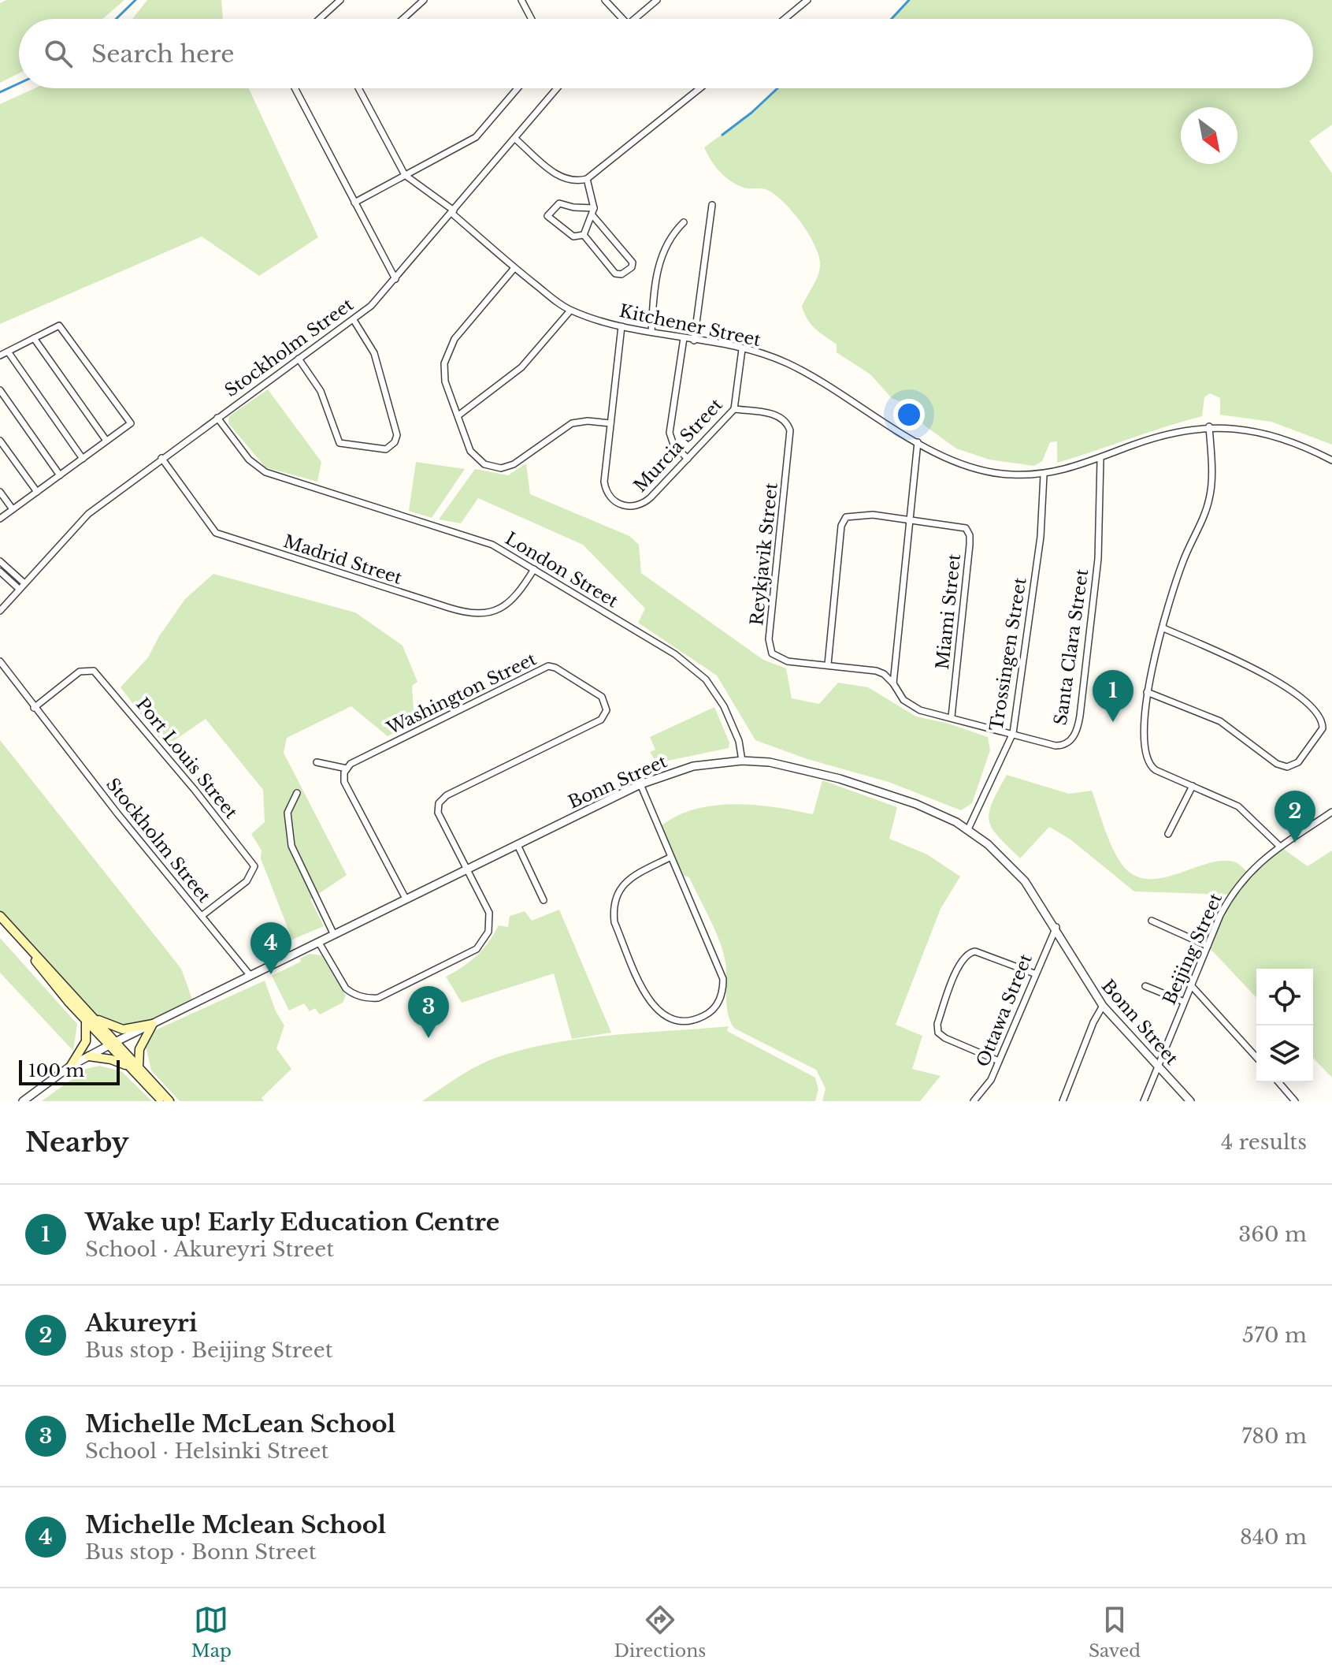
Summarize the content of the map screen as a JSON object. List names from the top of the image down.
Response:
{
  "streets": {
    "street": [
      "Kitchener Street",
      "Stockholm Street",
      "Murcia Street",
      "Reykjavik Street",
      "Madrid Street",
      "London Street",
      "Miami Street",
      "Santa Clara Street",
      "Trossingen Street",
      "Washington Street",
      "Port Louis Street",
      "Bonn Street",
      "Beijing Street",
      "Ottawa Street"
    ]
  },
  "crossings": [
    ["Kitchener Street", "Stockholm Street"],
    ["Kitchener Street", "Murcia Street"],
    ["Kitchener Street", "Santa Clara Street"],
    ["Kitchener Street", "Trossingen Street"],
    ["Stockholm Street", "Madrid Street"],
    ["Stockholm Street", "London Street"],
    ["Stockholm Street", "Port Louis Street"],
    ["Stockholm Street", "Bonn Street"],
    ["Murcia Street", "Reykjavik Street"],
    ["Reykjavik Street", "Santa Clara Street"],
    ["Madrid Street", "London Street"],
    ["London Street", "Bonn Street"],
    ["Miami Street", "Santa Clara Street"],
    ["Santa Clara Street", "Trossingen Street"],
    ["Trossingen Street", "Bonn Street"],
    ["Washington Street", "Bonn Street"],
    ["Bonn Street", "Beijing Street"],
    ["Bonn Street", "Ottawa Street"]
  ],
  "scale_bar": "100 m",
  "north": "bottom right",
  "page": {
    "search": "Search here",
    "pins": [
      "1",
      "2",
      "4",
      "3"
    ],
    "scale": "100 m",
    "heading": ["Nearby", "4 results"],
    "list": [
      {
        "mark": "1",
        "name": "Wake up! Early Education Centre",
        "note": "School · Akureyri Street",
        "value": "360 m"
      },
      {
        "mark": "2",
        "name": "Akureyri",
        "note": "Bus stop · Beijing Street",
        "value": "570 m"
      },
      {
        "mark": "3",
        "name": "Michelle McLean School",
        "note": "School · Helsinki Street",
        "value": "780 m"
      },
      {
        "mark": "4",
        "name": "Michelle Mclean School",
        "note": "Bus stop · Bonn Street",
        "value": "840 m"
      }
    ],
    "nav": ["Map", "Directions", "Saved"]
  }
}
